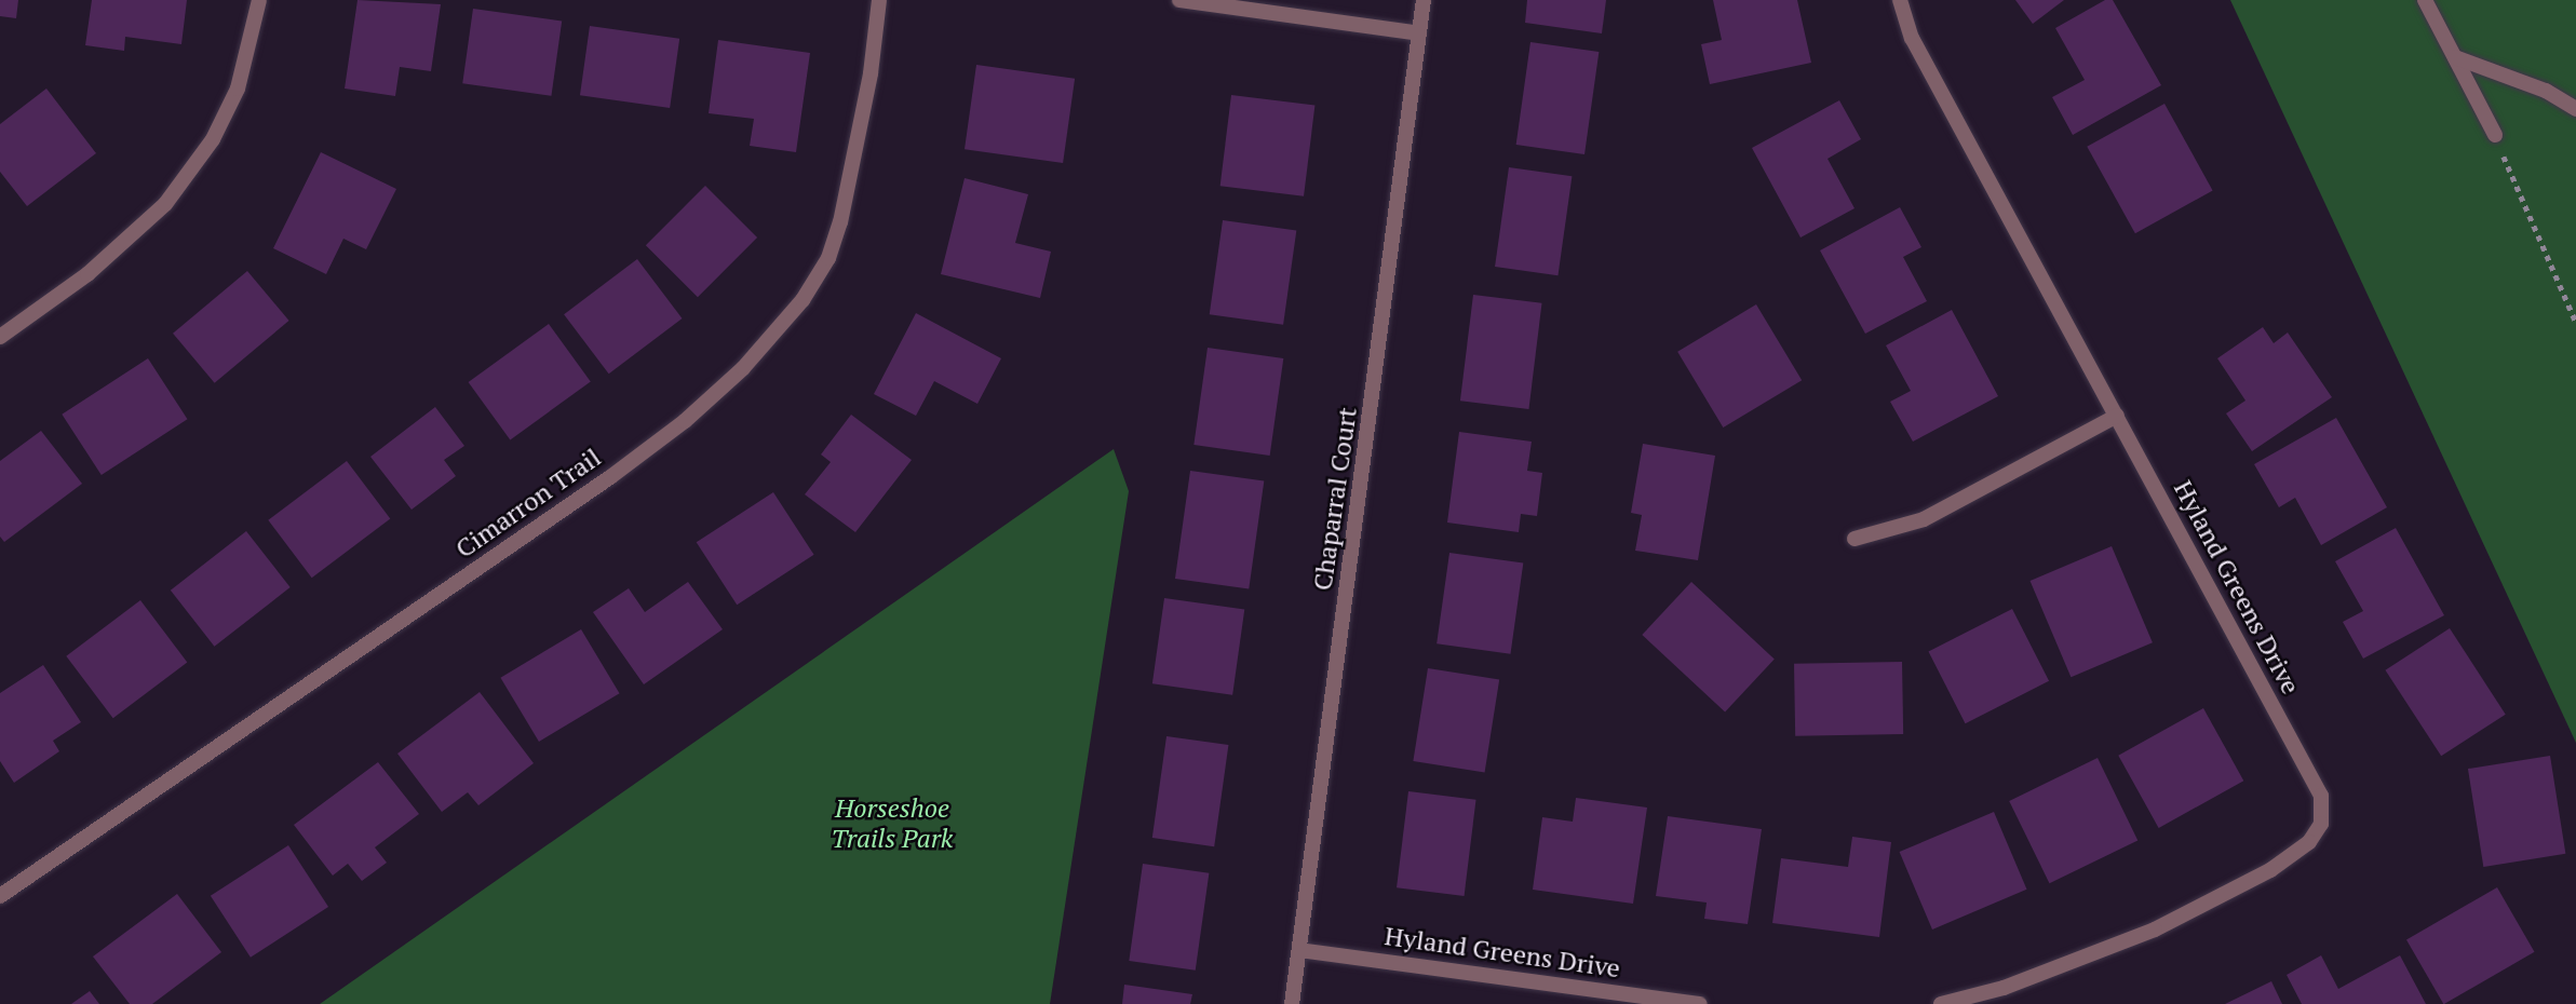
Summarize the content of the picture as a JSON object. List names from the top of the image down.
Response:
{
  "streets": {
    "street": ["Chaparral Court", "Cimarron Trail", "Hyland Greens Drive"]
  },
  "crossings": [
    ["Chaparral Court", "Hyland Greens Drive"]
  ],
  "parks": ["Horseshoe Trails Park"]
}
